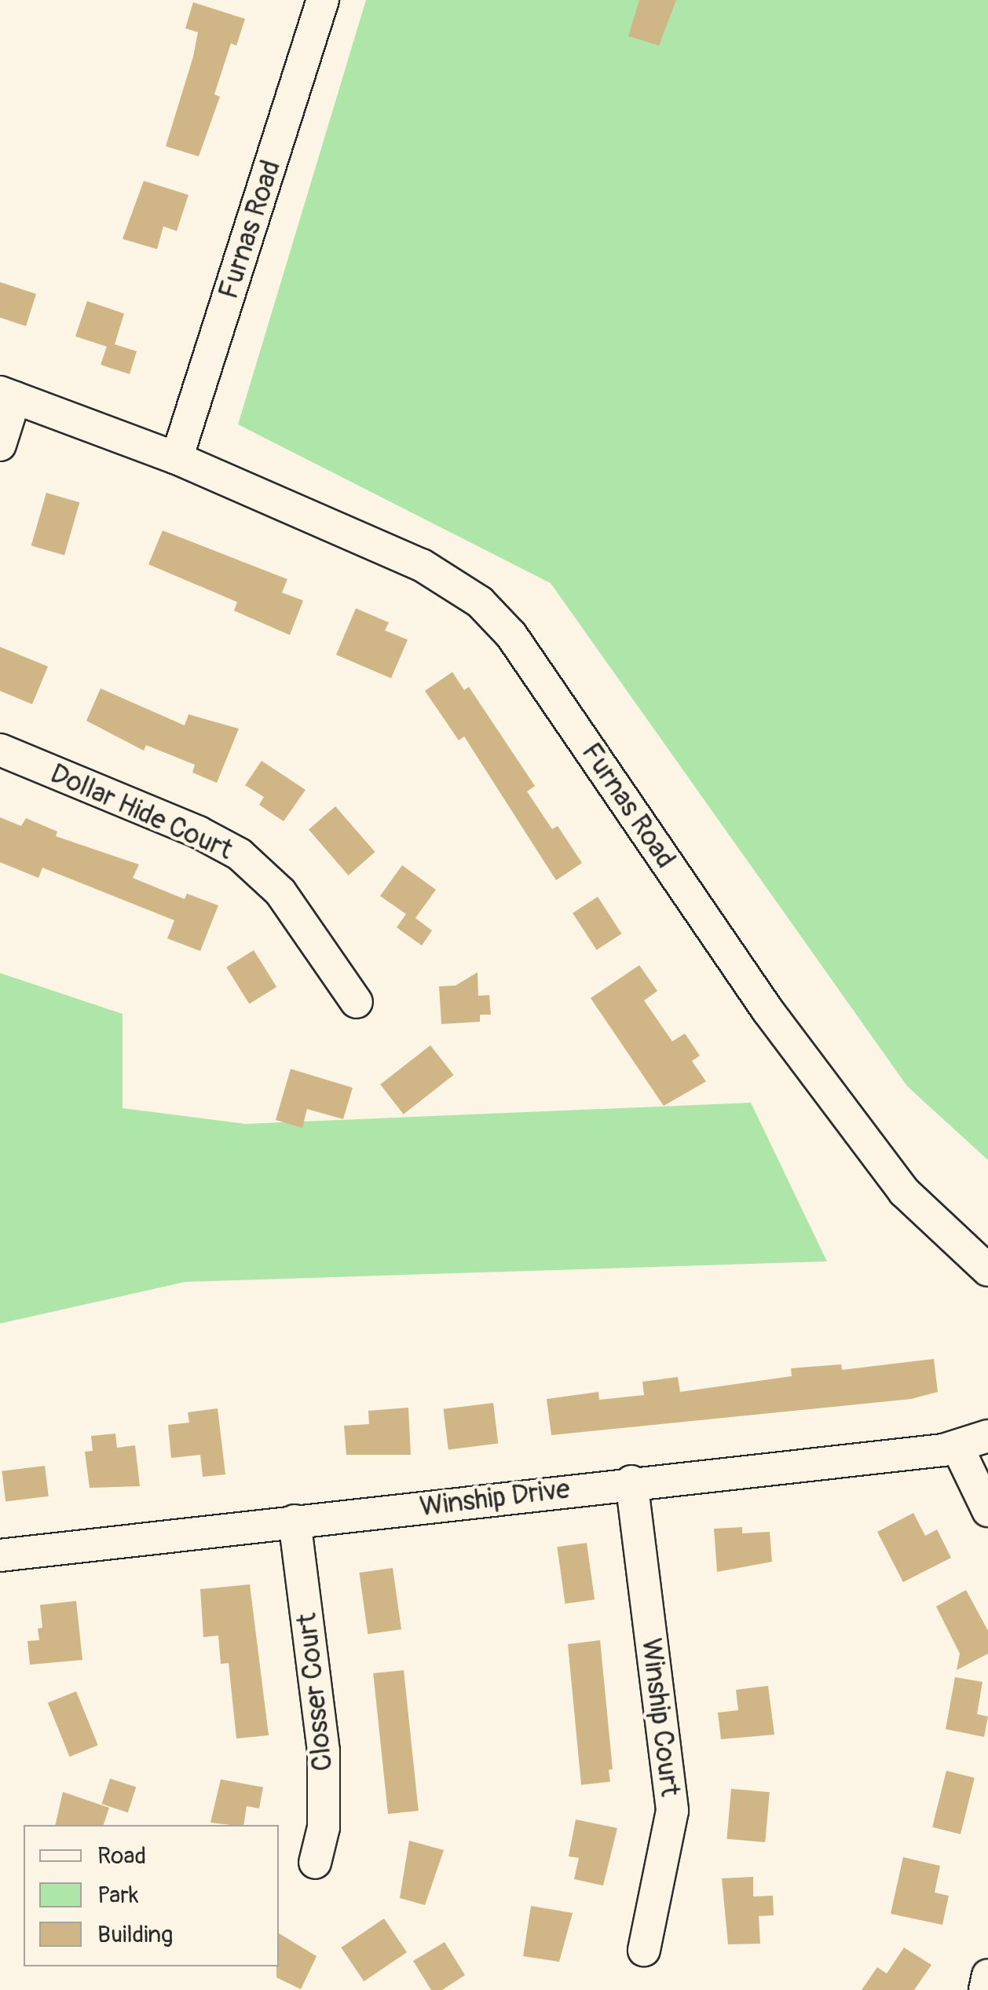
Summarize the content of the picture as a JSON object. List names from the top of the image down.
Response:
{
  "streets": {
    "street": [
      "Furnas Road",
      "Dollar Hide Court",
      "Winship Drive",
      "Closser Court",
      "Winship Court"
    ]
  },
  "crossings": [
    ["Winship Drive", "Closser Court"],
    ["Winship Drive", "Winship Court"]
  ],
  "legend": ["Road", "Park", "Building"]
}
